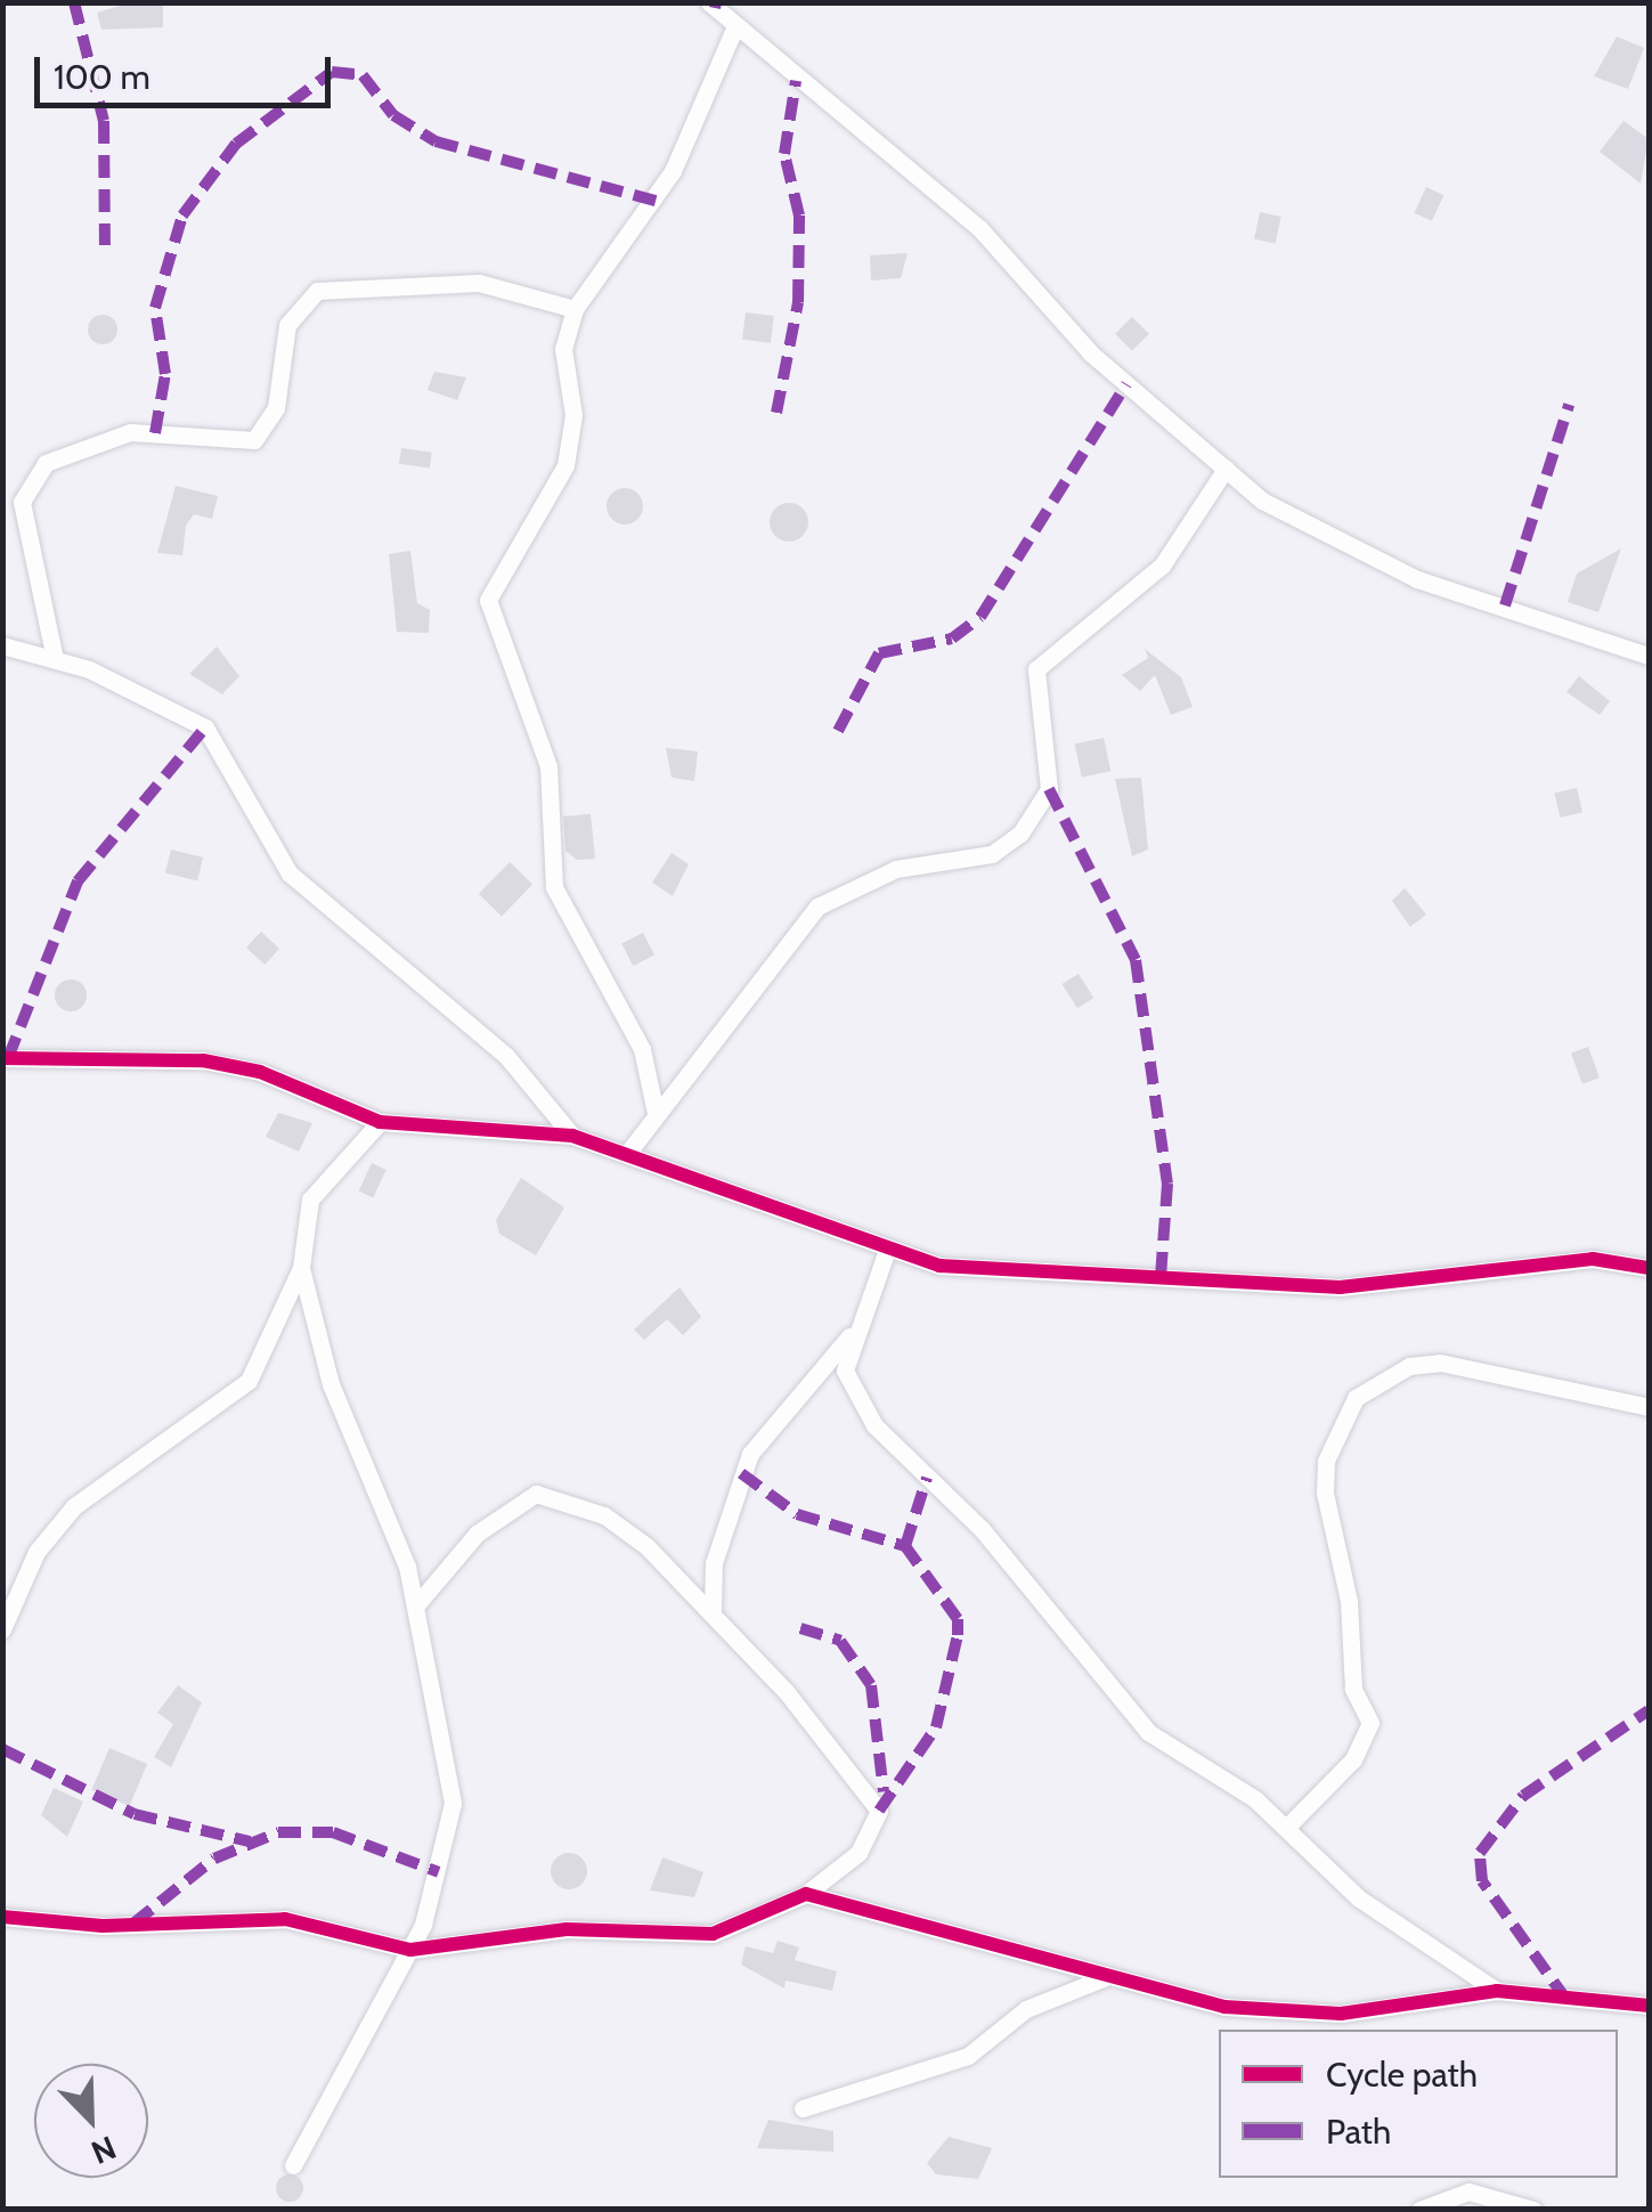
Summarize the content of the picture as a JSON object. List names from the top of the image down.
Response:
{
  "legend": ["Cycle path", "Path"],
  "scale_bar": "100 m",
  "north": "bottom right"
}
